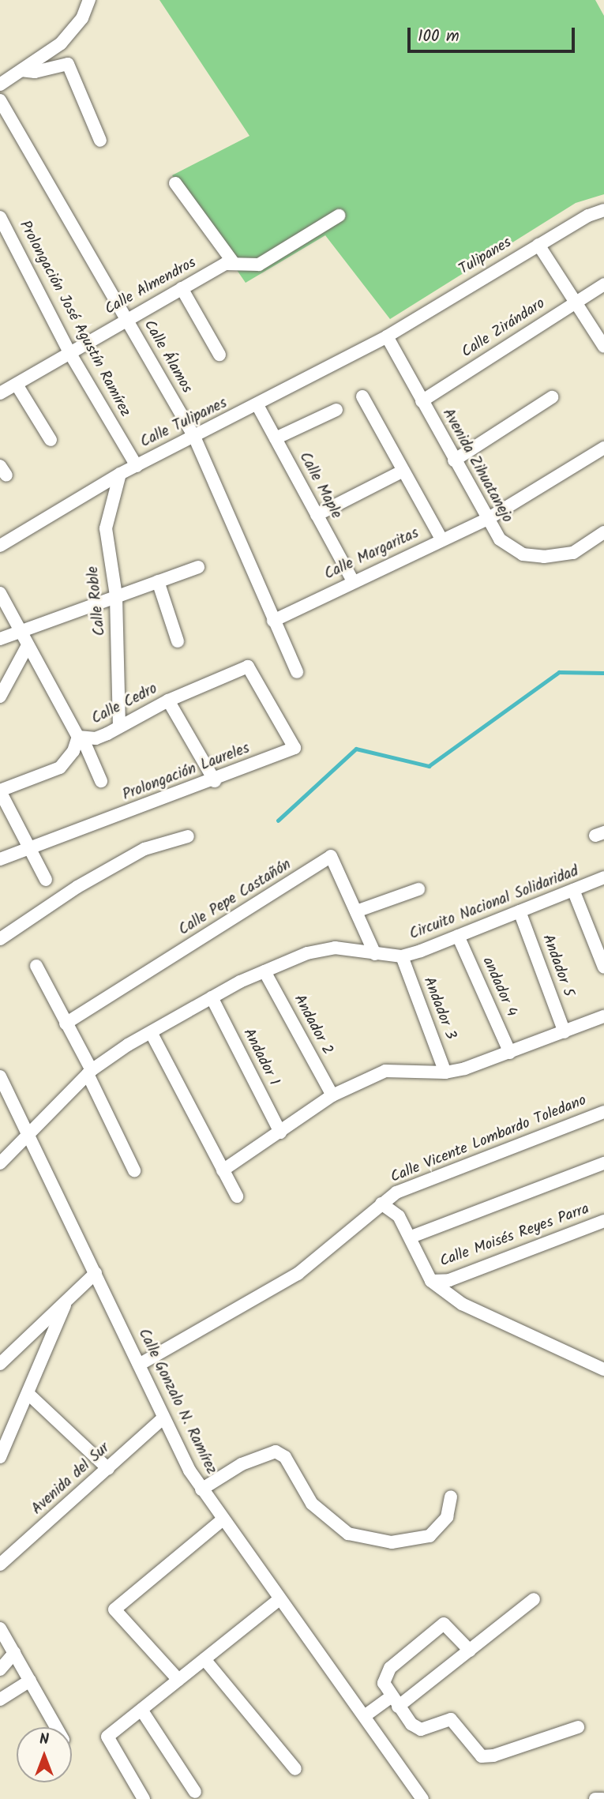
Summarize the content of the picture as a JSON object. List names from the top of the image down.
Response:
{
  "streets": {
    "street": [
      "Tulipanes",
      "Calle Almendros",
      "Prolongación José Agustín Ramírez",
      "Calle Zirándaro",
      "Calle Álamos",
      "Calle Tulipanes",
      "Avenida Zihuatanejo",
      "Calle Maple",
      "Calle Margaritas",
      "Calle Roble",
      "Calle Cedro",
      "Prolongación Laureles",
      "Calle Pepe Castañón",
      "Circuito Nacional Solidaridad",
      "Andador 5",
      "andador 4",
      "Andador 3",
      "Andador 2",
      "Andador 1",
      "Calle Vicente Lombardo Toledano",
      "Calle Moisés Reyes Parra",
      "Calle Gonzalo N. Ramírez",
      "Avenida del Sur"
    ]
  },
  "crossings": [
    ["Tulipanes", "Calle Tulipanes"],
    ["Tulipanes", "Avenida Zihuatanejo"],
    ["Calle Almendros", "Prolongación José Agustín Ramírez"],
    ["Calle Almendros", "Calle Álamos"],
    ["Prolongación José Agustín Ramírez", "Calle Tulipanes"],
    ["Calle Zirándaro", "Avenida Zihuatanejo"],
    ["Calle Álamos", "Calle Tulipanes"],
    ["Calle Álamos", "Calle Margaritas"],
    ["Calle Tulipanes", "Avenida Zihuatanejo"],
    ["Calle Tulipanes", "Calle Maple"],
    ["Calle Tulipanes", "Calle Roble"],
    ["Avenida Zihuatanejo", "Calle Margaritas"],
    ["Calle Maple", "Calle Margaritas"],
    ["Calle Roble", "Calle Cedro"],
    ["Calle Cedro", "Prolongación Laureles"],
    ["Calle Pepe Castañón", "Circuito Nacional Solidaridad"],
    ["Circuito Nacional Solidaridad", "Andador 5"],
    ["Circuito Nacional Solidaridad", "andador 4"],
    ["Circuito Nacional Solidaridad", "Andador 3"],
    ["Circuito Nacional Solidaridad", "Andador 2"],
    ["Circuito Nacional Solidaridad", "Andador 1"],
    ["Circuito Nacional Solidaridad", "Calle Gonzalo N. Ramírez"],
    ["Calle Vicente Lombardo Toledano", "Calle Moisés Reyes Parra"],
    ["Calle Vicente Lombardo Toledano", "Calle Gonzalo N. Ramírez"],
    ["Calle Gonzalo N. Ramírez", "Avenida del Sur"]
  ],
  "scale_bar": "100 m",
  "north": "top"
}
